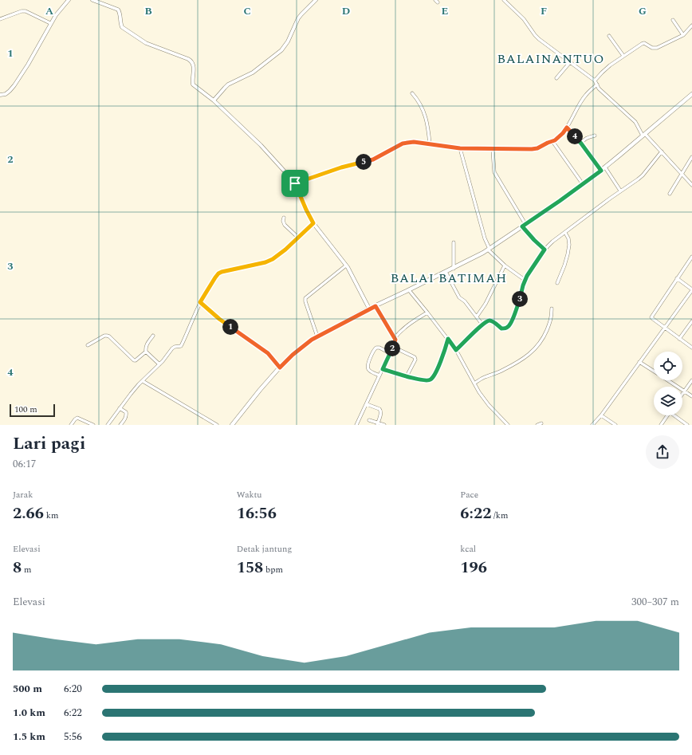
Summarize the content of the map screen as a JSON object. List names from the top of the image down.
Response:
{
  "districts": ["BALAINANTUO", "BALAI BATIMAH"],
  "scale_bar": "100 m",
  "page": {
    "pins": [
      "4",
      "5",
      "3",
      "1",
      "2"
    ],
    "scale": "100 m",
    "heading": ["Lari pagi", "06:17"],
    "stats": [
      ["Jarak", "2.66 km"],
      ["Waktu", "16:56"],
      ["Pace", "6:22 /km"],
      ["Elevasi", "8 m"],
      ["Detak jantung", "158 bpm"],
      ["kcal", "196"]
    ],
    "chart": ["Elevasi", "300–307 m"],
    "list": [
      {
        "name": "500 m",
        "note": "6:20"
      },
      {
        "name": "1.0 km",
        "note": "6:22"
      },
      {
        "name": "1.5 km",
        "note": "5:56"
      }
    ]
  },
  "grid": {
    "columns": [
      "A",
      "B",
      "C",
      "D",
      "E",
      "F",
      "G"
    ],
    "rows": [
      "1",
      "2",
      "3",
      "4"
    ]
  }
}
